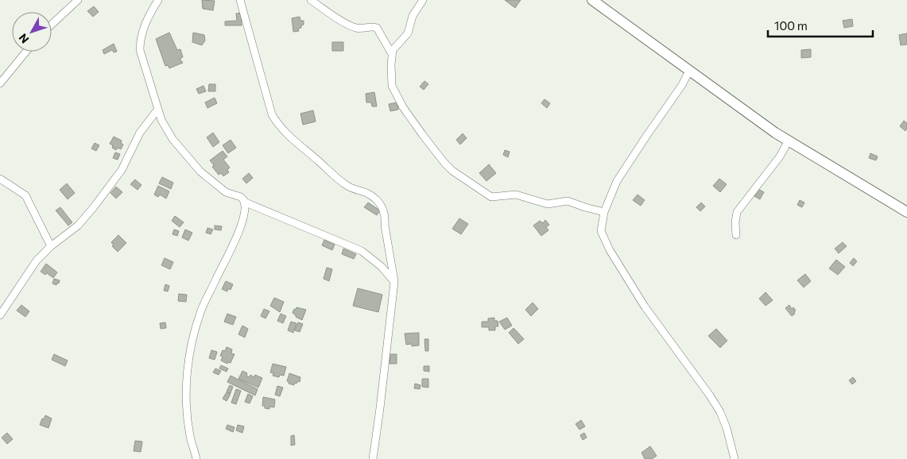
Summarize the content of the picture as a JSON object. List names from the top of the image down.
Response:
{
  "scale_bar": "100 m",
  "north": "bottom left"
}
